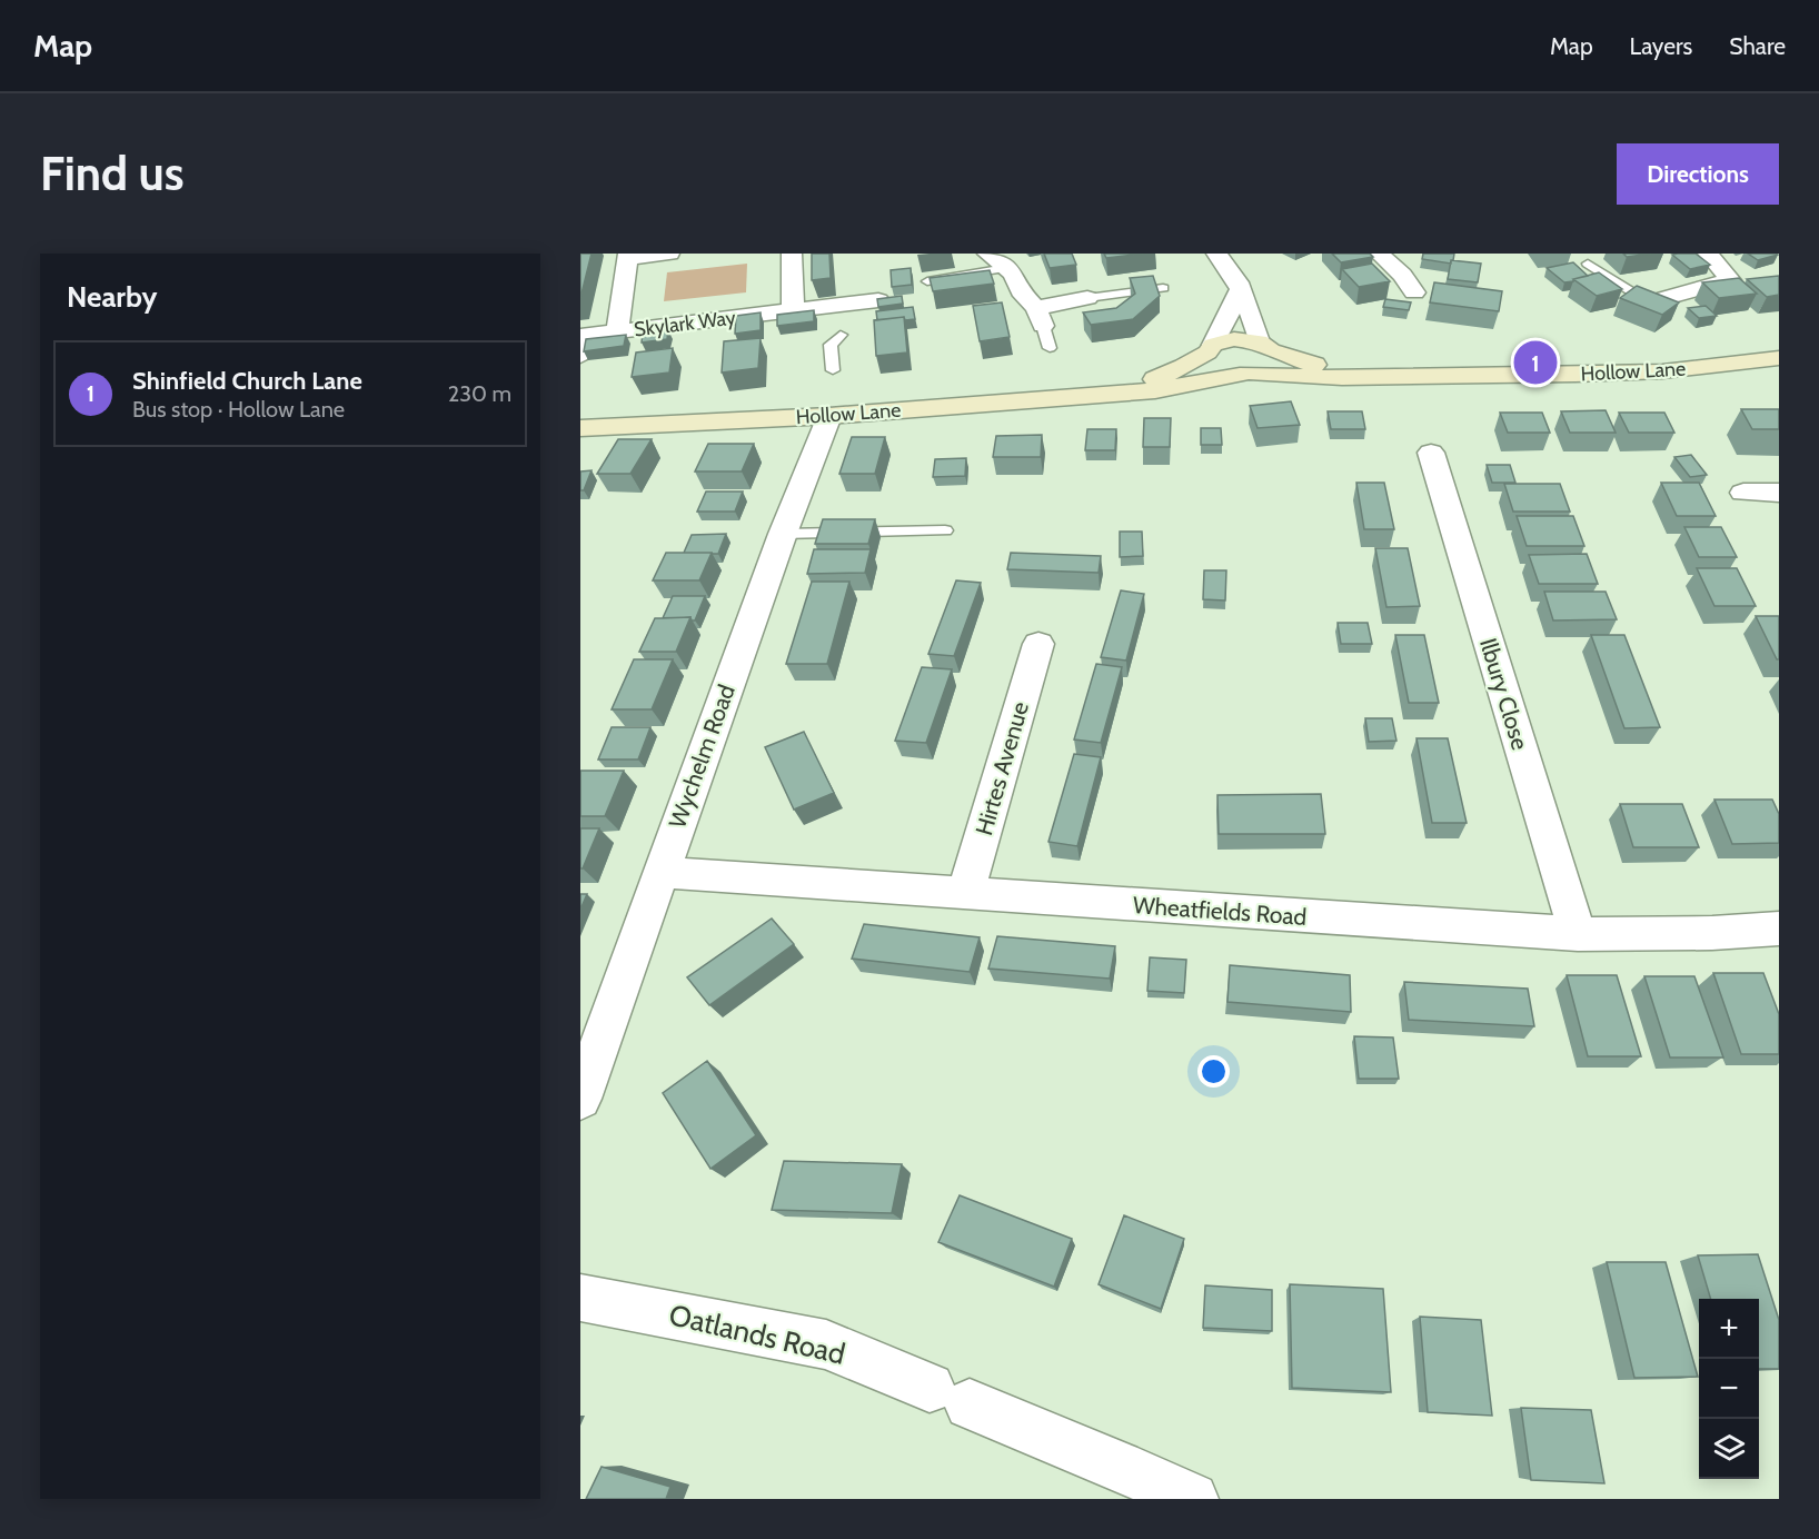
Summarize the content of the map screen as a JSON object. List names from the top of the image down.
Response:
{
  "streets": {
    "main road": ["Hollow Lane"],
    "street": [
      "Skylark Way",
      "Ilbury Close",
      "Wychelm Road",
      "Hirtes Avenue",
      "Wheatfields Road",
      "Oatlands Road"
    ]
  },
  "crossings": [
    ["Hollow Lane", "Wychelm Road"],
    ["Ilbury Close", "Wheatfields Road"],
    ["Wychelm Road", "Wheatfields Road"],
    ["Hirtes Avenue", "Wheatfields Road"]
  ],
  "page": {
    "header": "Map",
    "nav": ["Map", "Layers", "Share"],
    "buttons": "Directions",
    "title": "Find us",
    "heading": "Nearby",
    "pins": "1",
    "list": [
      {
        "mark": "1",
        "name": "Shinfield Church Lane",
        "note": "Bus stop · Hollow Lane",
        "value": "230 m"
      }
    ],
    "map_buttons": ["+", "−"]
  }
}
